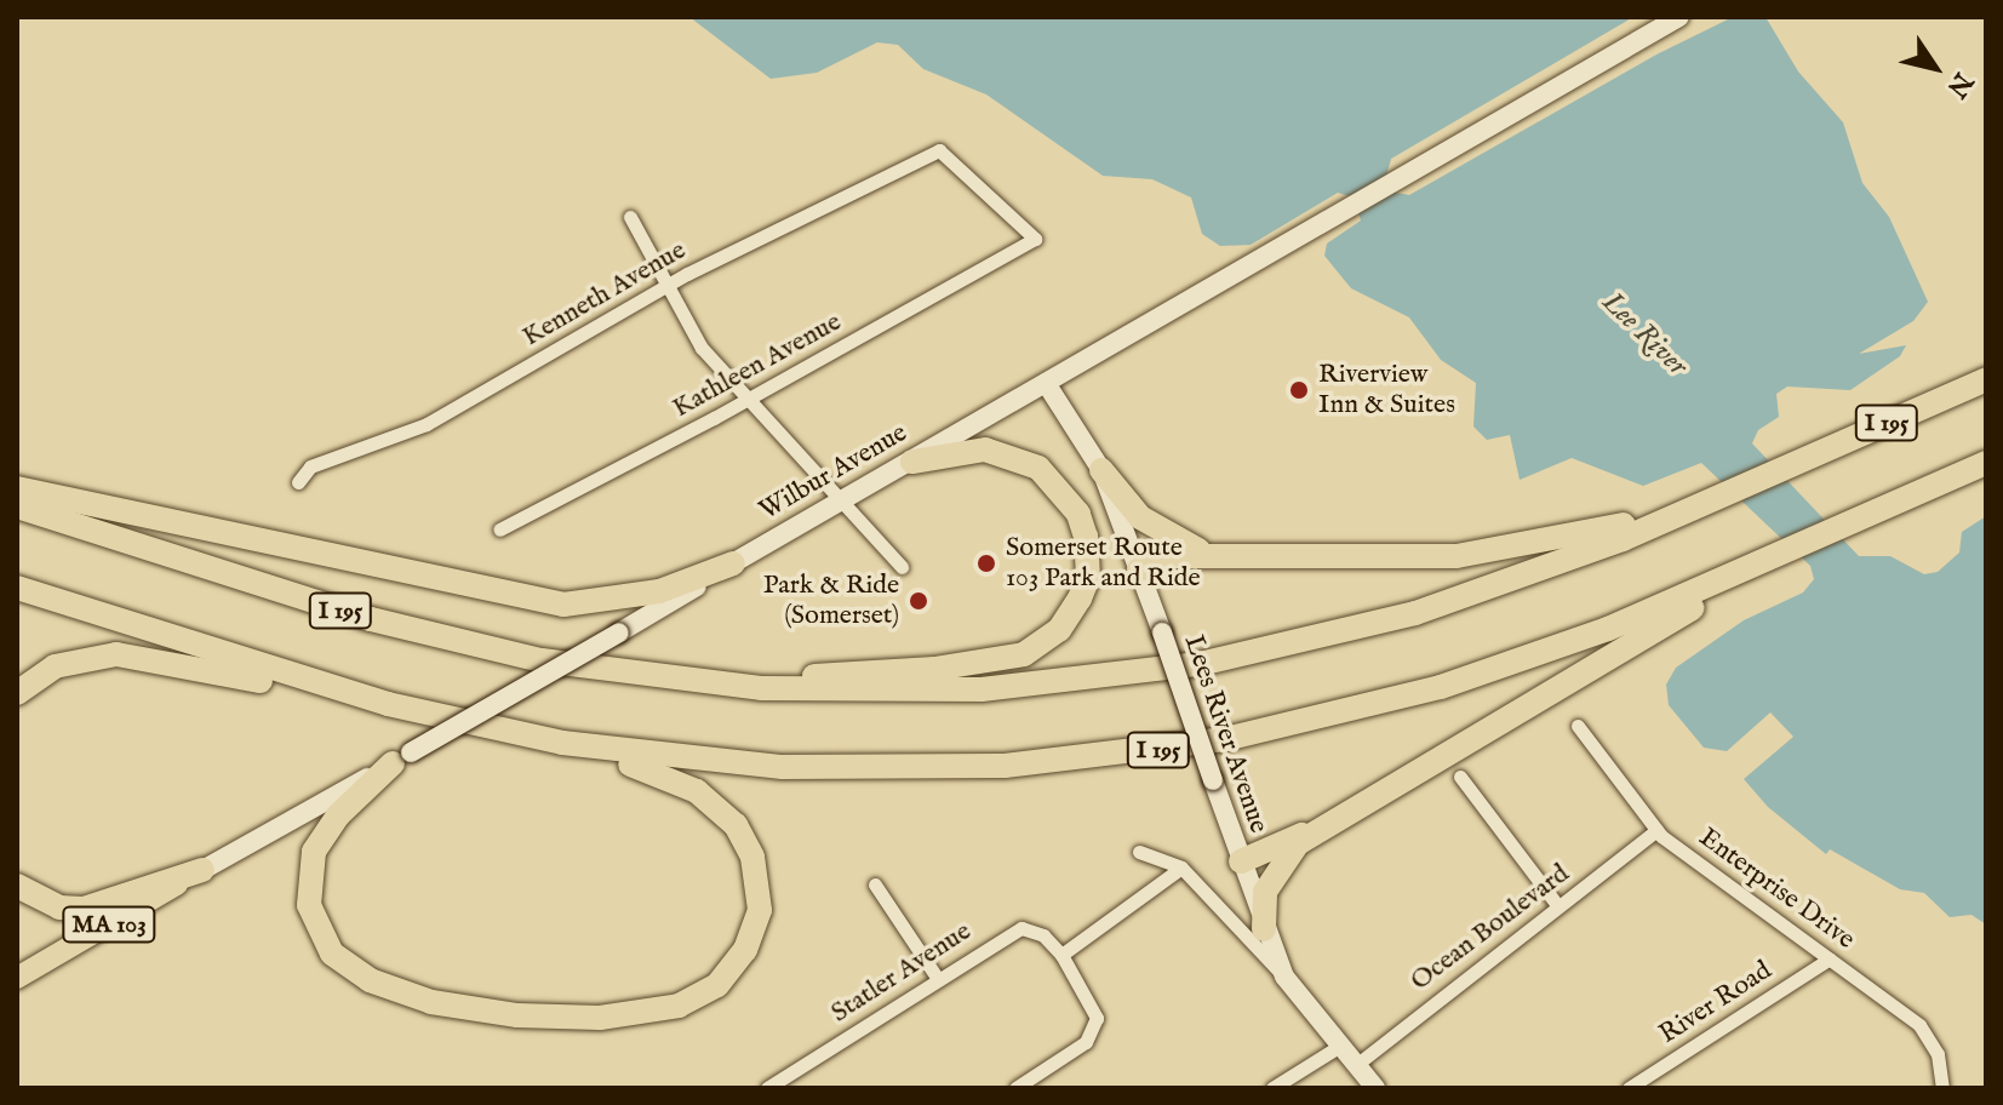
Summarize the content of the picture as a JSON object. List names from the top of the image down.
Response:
{
  "streets": {
    "highway": ["I 195"],
    "main road": ["Wilbur Avenue", "Lees River Avenue", "MA 103"],
    "street": [
      "Kenneth Avenue",
      "Kathleen Avenue",
      "Enterprise Drive",
      "Ocean Boulevard",
      "Statler Avenue",
      "River Road"
    ]
  },
  "crossings": [
    ["Kenneth Avenue", "Kathleen Avenue"],
    ["Wilbur Avenue", "Lees River Avenue"],
    ["Lees River Avenue", "Ocean Boulevard"],
    ["Enterprise Drive", "Ocean Boulevard"],
    ["Enterprise Drive", "River Road"]
  ],
  "water": ["Lee River"],
  "places": ["Riverview Inn & Suites", "Somerset Route 103 Park and Ride", "Park & Ride (Somerset)"],
  "north": "bottom right"
}
